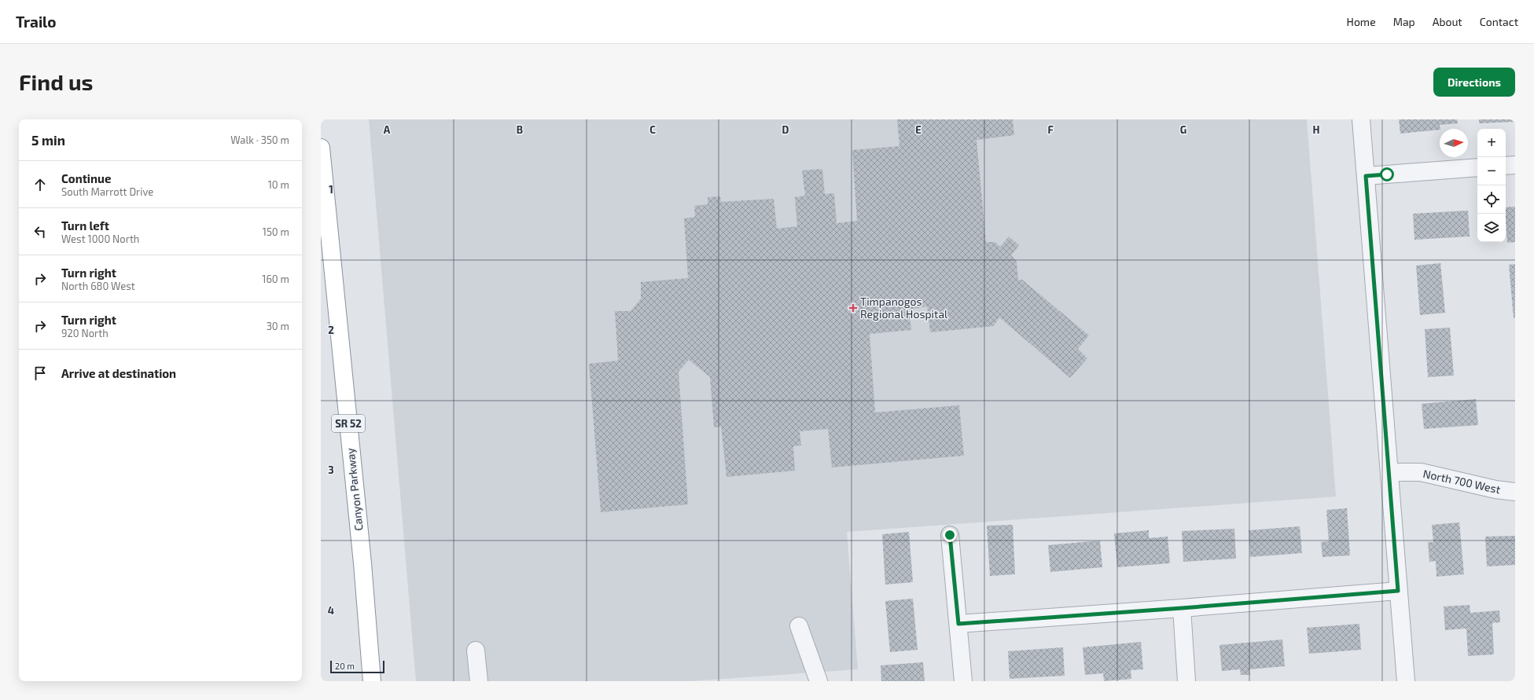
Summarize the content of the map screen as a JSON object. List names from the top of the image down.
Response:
{
  "streets": {
    "highway": ["SR 52", "Canyon Parkway"],
    "street": ["North 700 West"]
  },
  "places": {
    "health": ["Timpanogos Regional Hospital"]
  },
  "scale_bar": "20 m",
  "north": "right",
  "page": {
    "header": "Trailo",
    "nav": [
      "Home",
      "Map",
      "About",
      "Contact"
    ],
    "buttons": "Directions",
    "title": "Find us",
    "heading": ["5 min", "Walk · 350 m"],
    "map_buttons": ["+", "−"],
    "list": [
      ["Continue", "South Marrott Drive", "10 m"],
      ["Turn left", "West 1000 North", "150 m"],
      ["Turn right", "North 680 West", "160 m"],
      ["Turn right", "920 North", "30 m"],
      "Arrive at destination"
    ],
    "scale": "20 m"
  },
  "grid": {
    "columns": [
      "A",
      "B",
      "C",
      "D",
      "E",
      "F",
      "G",
      "H"
    ],
    "rows": [
      "1",
      "2",
      "3",
      "4"
    ]
  }
}
